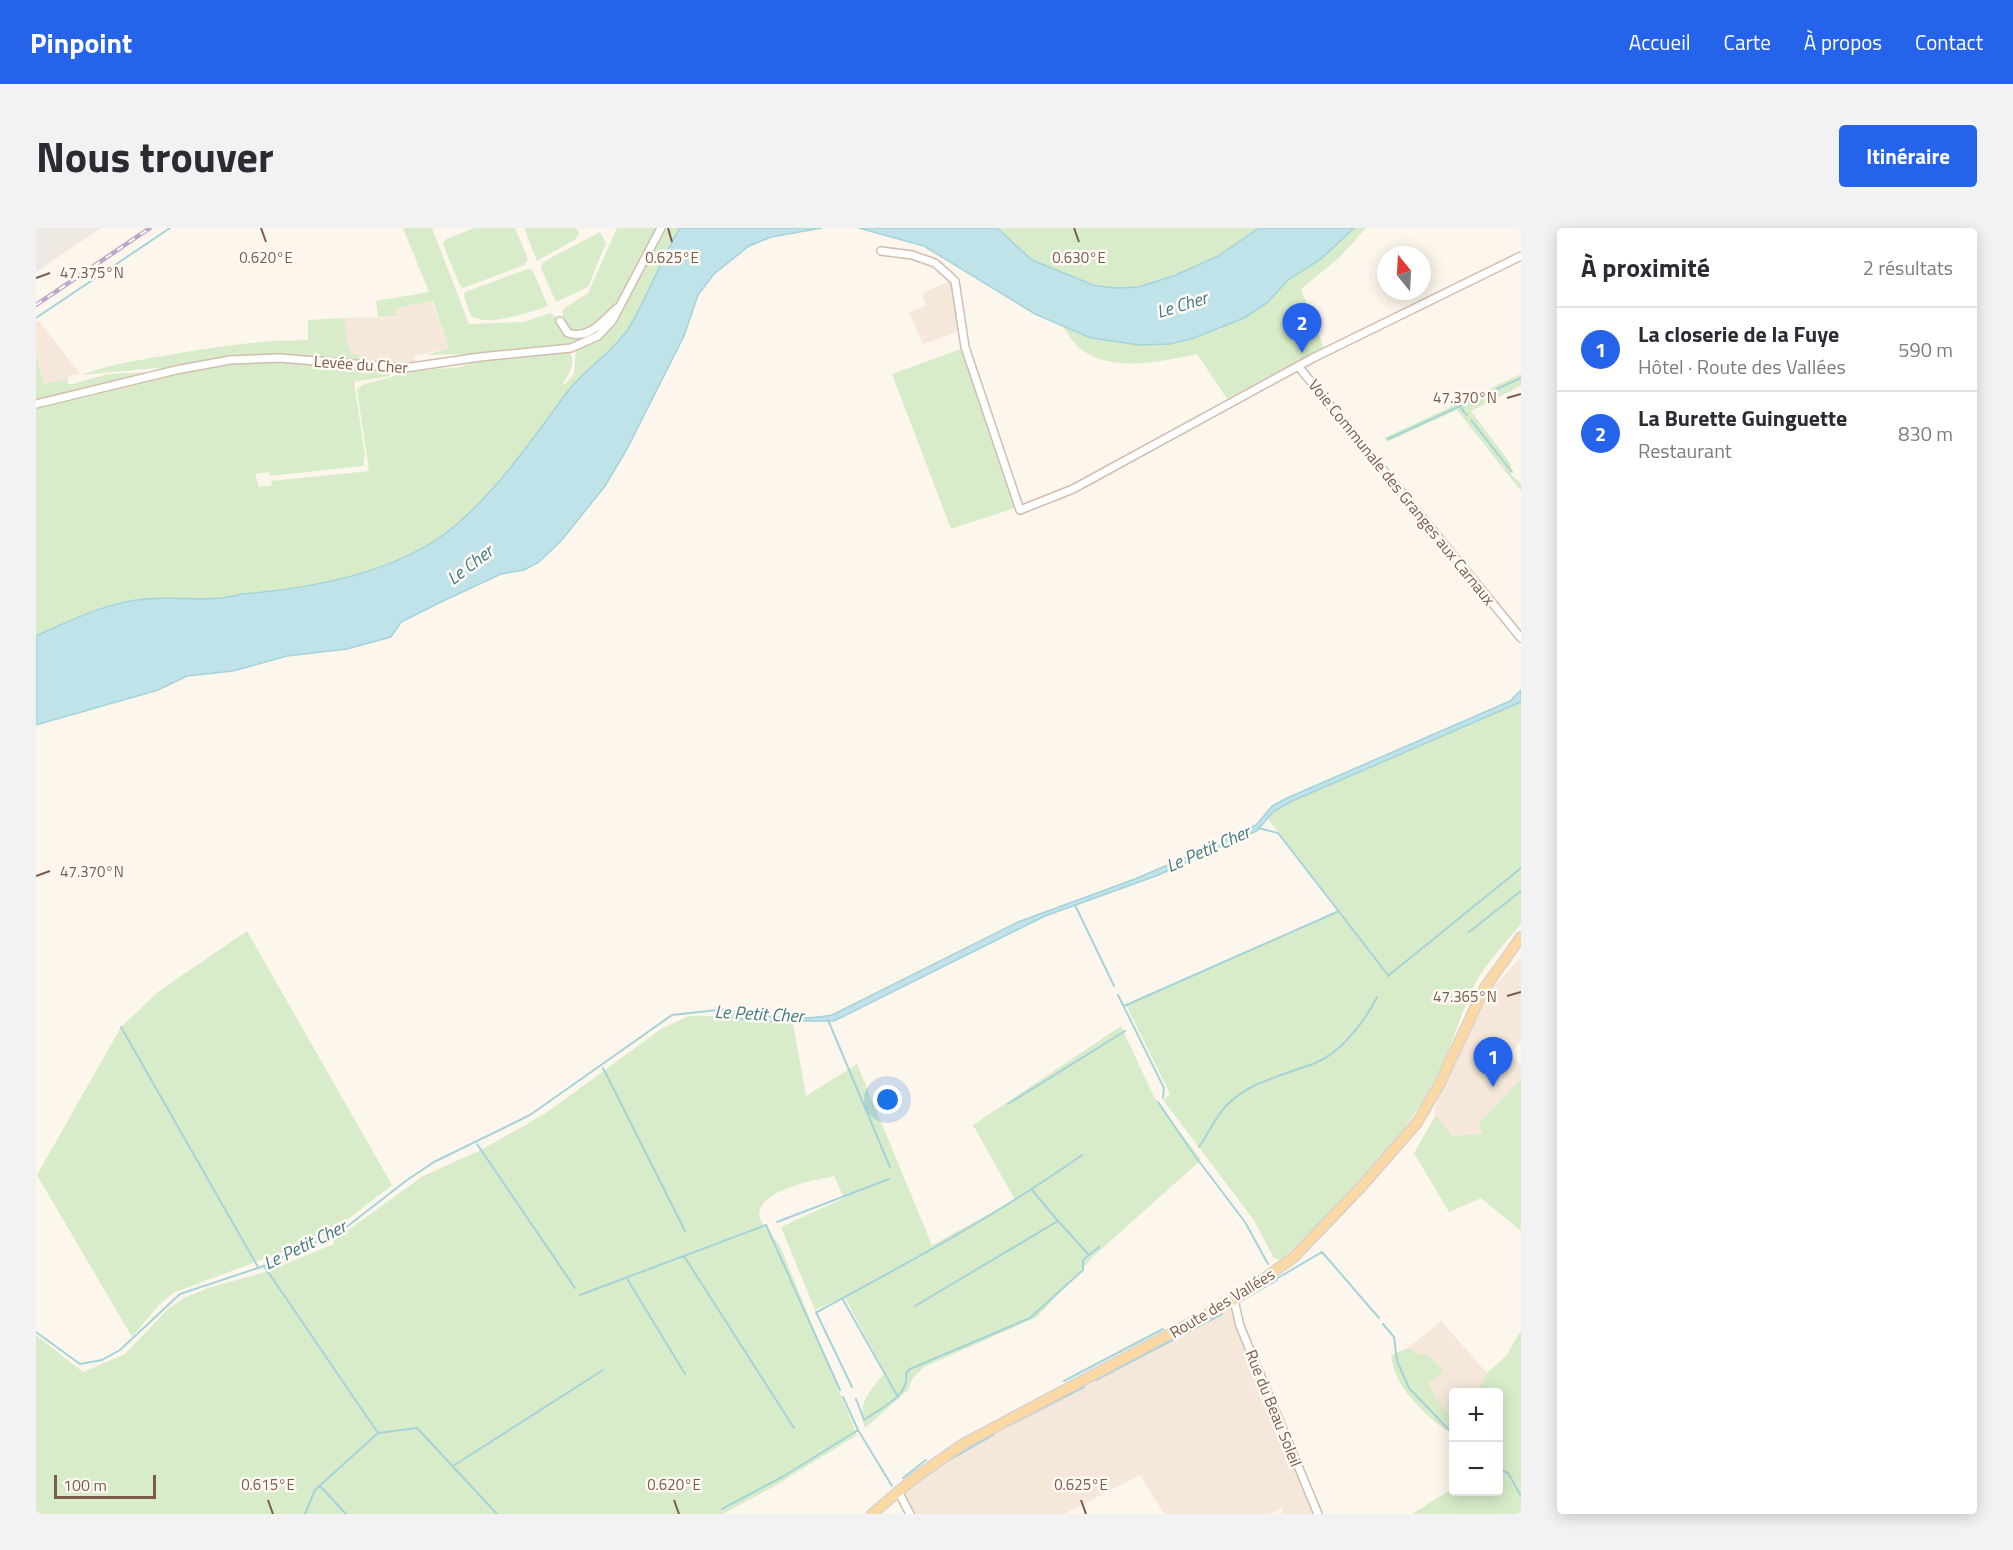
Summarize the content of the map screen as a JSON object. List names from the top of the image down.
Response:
{
  "streets": {
    "main road": ["Route des Vallées"],
    "street": ["Levée du Cher", "Voie Communale des Granges aux Carnaux", "Rue du Beau Soleil"]
  },
  "crossings": [
    ["Route des Vallées", "Rue du Beau Soleil"]
  ],
  "water": ["Le Cher", "Le Petit Cher"],
  "scale_bar": "100 m",
  "north": "top",
  "page": {
    "header": "Pinpoint",
    "nav": [
      "Accueil",
      "Carte",
      "À propos",
      "Contact"
    ],
    "title": "Nous trouver",
    "buttons": "Itinéraire",
    "heading": ["À proximité", "2 résultats"],
    "pins": ["2", "1"],
    "list": [
      {
        "mark": "1",
        "name": "La closerie de la Fuye",
        "note": "Hôtel · Route des Vallées",
        "value": "590 m"
      },
      {
        "mark": "2",
        "name": "La Burette Guinguette",
        "note": "Restaurant",
        "value": "830 m"
      }
    ],
    "map_buttons": ["+", "−"],
    "scale": "100 m"
  },
  "coordinates": [
    "0.620°E",
    "0.625°E",
    "0.630°E",
    "47.375°N",
    "47.370°N",
    "47.365°N",
    "0.615°E"
  ]
}
